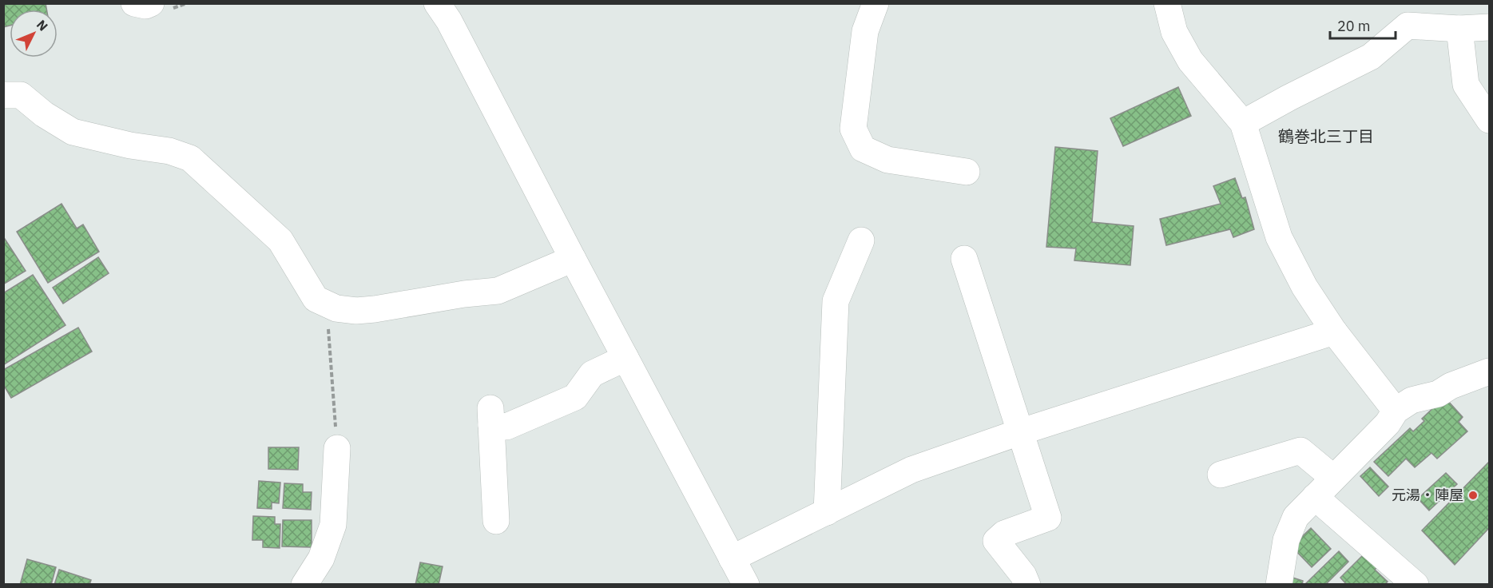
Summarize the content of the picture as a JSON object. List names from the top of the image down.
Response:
{
  "districts": ["鶴巻北三丁目"],
  "places": ["元湯・陣屋"],
  "scale_bar": "20 m",
  "north": "top right"
}
